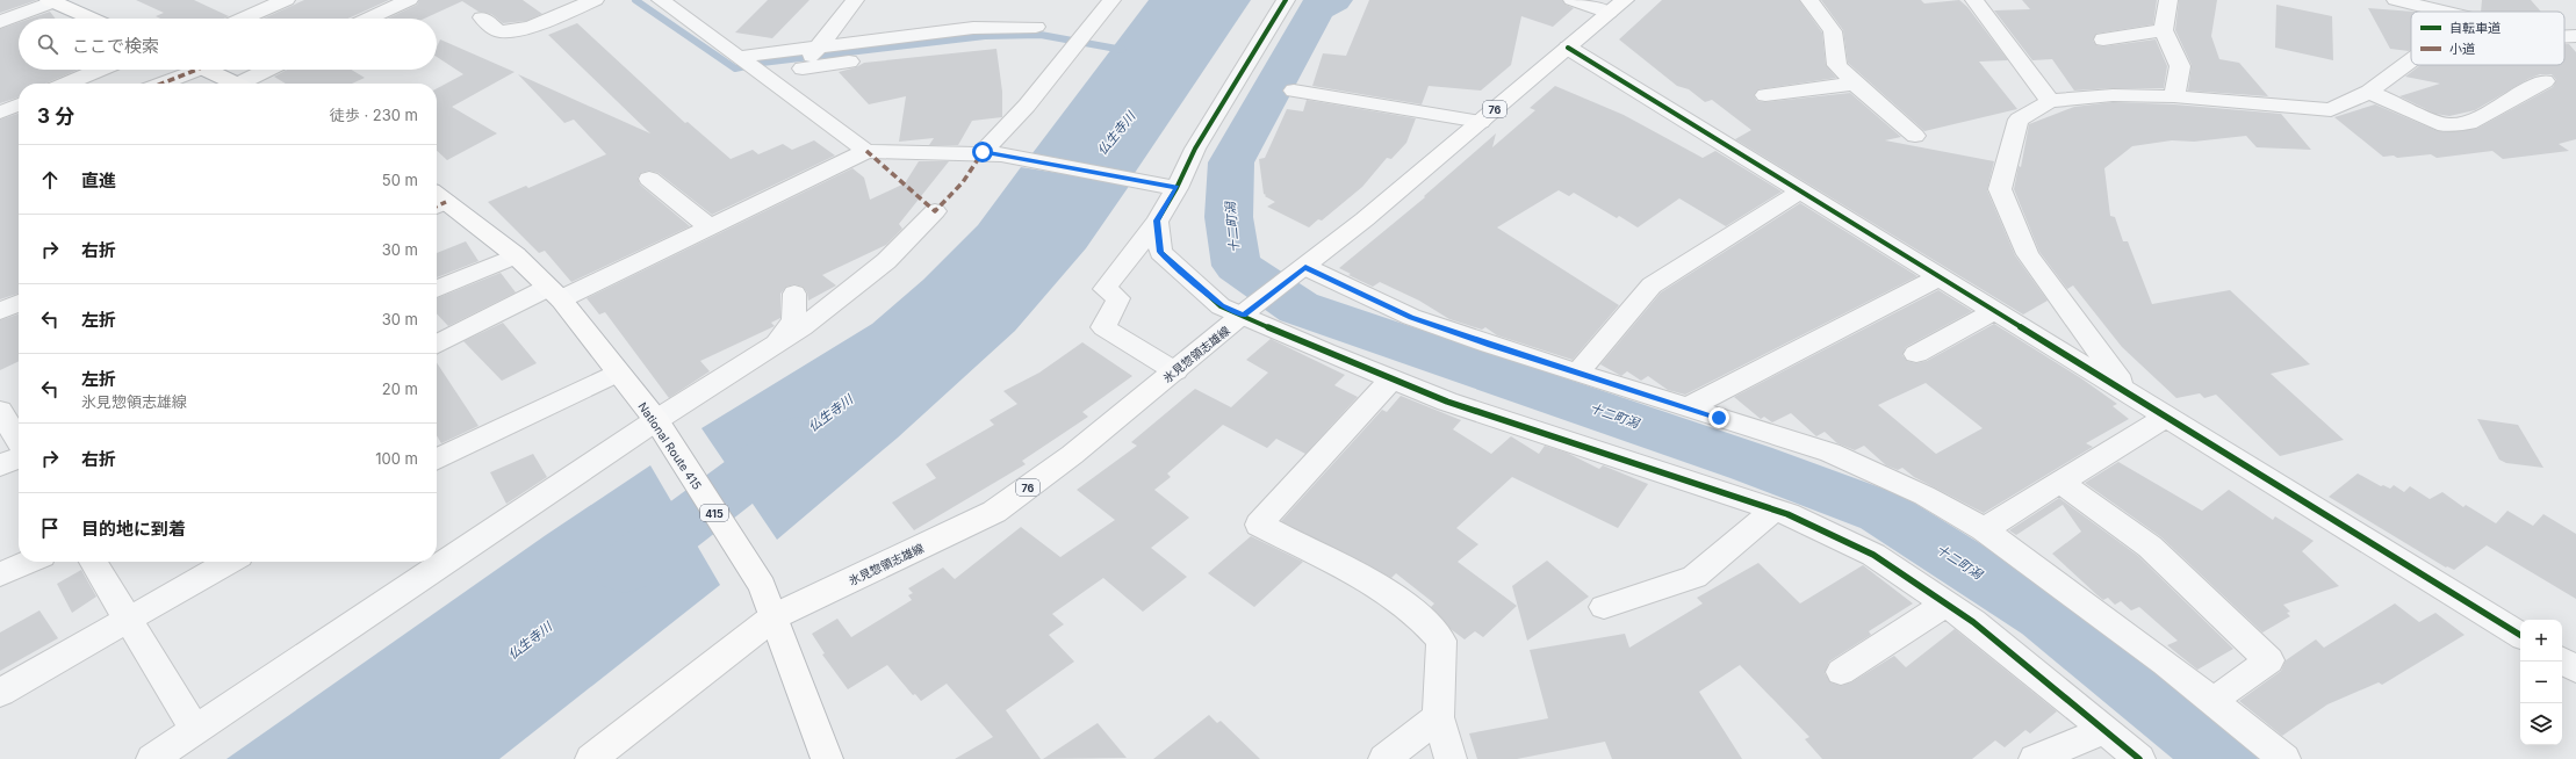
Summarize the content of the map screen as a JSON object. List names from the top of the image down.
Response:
{
  "streets": {
    "main road": [
      "76",
      "氷見惣領志雄線",
      "National Route 415",
      "415"
    ]
  },
  "crossings": [
    ["氷見惣領志雄線", "National Route 415"]
  ],
  "water": ["仏生寺川", "十二町潟"],
  "legend": ["自転車道", "小道"],
  "page": {
    "search": "ここで検索",
    "heading": ["3 分", "徒歩 · 230 m"],
    "list": [
      ["直進", "50 m"],
      ["右折", "30 m"],
      ["左折", "30 m"],
      ["左折", "氷見惣領志雄線", "20 m"],
      ["右折", "100 m"],
      "目的地に到着"
    ],
    "map_buttons": ["+", "−"]
  }
}
